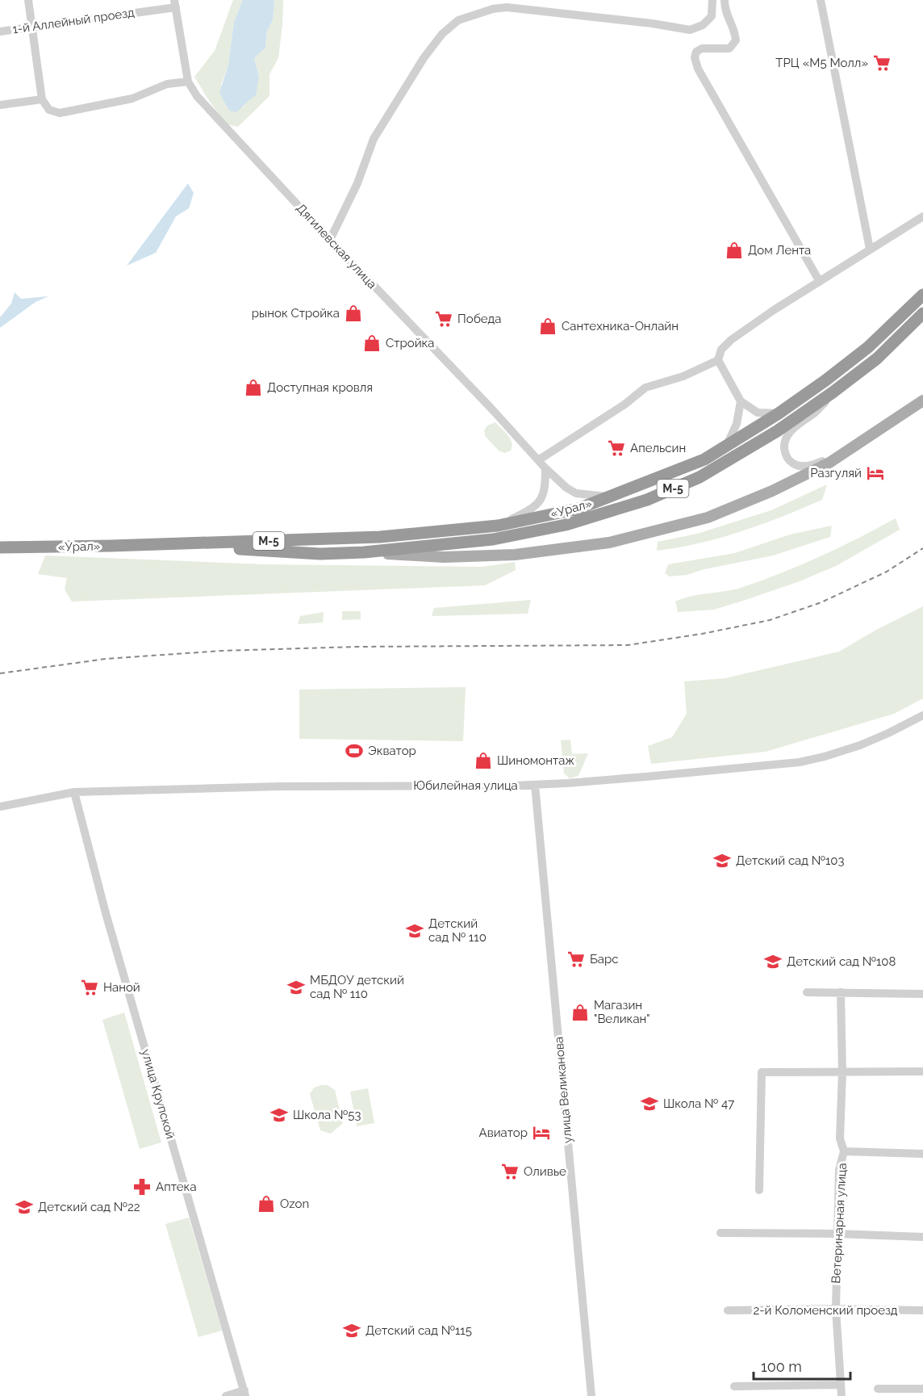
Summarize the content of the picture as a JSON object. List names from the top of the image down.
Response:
{
  "streets": {
    "highway": ["М-5", "«Урал»"],
    "street": [
      "1-й Аллейный проезд",
      "Дягилевская улица",
      "Юбилейная улица",
      "улица Великанова",
      "улица Крупской",
      "Ветеринарная улица",
      "2-й Коломенский проезд"
    ]
  },
  "crossings": [
    ["1-й Аллейный проезд", "Дягилевская улица"],
    ["Дягилевская улица", "«Урал»"],
    ["Юбилейная улица", "улица Великанова"],
    ["Юбилейная улица", "улица Крупской"],
    ["Ветеринарная улица", "2-й Коломенский проезд"]
  ],
  "places": {
    "supermarket": [
      "ТРЦ «М5 Молл»",
      "Победа",
      "Апельсин",
      "Барс",
      "Наной",
      "Оливье"
    ],
    "shop": [
      "Дом Лента",
      "рынок Стройка",
      "Сантехника-Онлайн",
      "Стройка",
      "Доступная кровля",
      "Шиномонтаж",
      "Магазин \"Великан\"",
      "Ozon"
    ],
    "hotel": ["Разгуляй", "Авиатор"],
    "sports": ["Экватор"],
    "school or university": [
      "Детский сад №103",
      "Детский сад № 110",
      "Детский сад №108",
      "МБДОУ детский сад № 110",
      "Школа № 47",
      "Школа №53",
      "Детский сад №22",
      "Детский сад №115"
    ],
    "pharmacy": ["Аптека"]
  },
  "scale_bar": "100 m"
}
